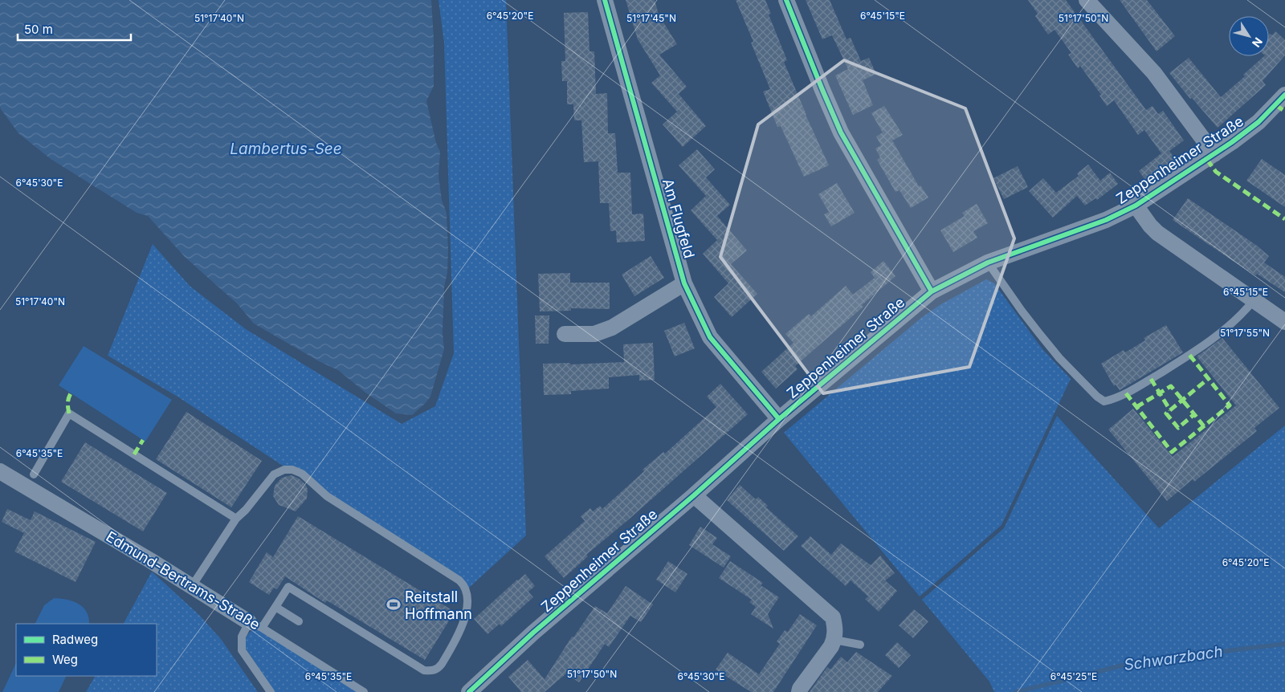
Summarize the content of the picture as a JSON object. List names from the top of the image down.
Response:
{
  "streets": {
    "street": ["Zeppenheimer Straße", "Am Flugfeld", "Edmund-Bertrams-Straße"]
  },
  "crossings": [
    ["Zeppenheimer Straße", "Am Flugfeld"]
  ],
  "water": ["Lambertus-See", "Schwarzbach"],
  "places": {
    "sports": ["Reitstall Hoffmann"]
  },
  "legend": ["Radweg", "Weg"],
  "scale_bar": "50 m",
  "north": "bottom right",
  "coordinates": [
    "6°45'20\"E",
    "6°45'15\"E",
    "51°17'45\"N",
    "51°17'40\"N",
    "51°17'50\"N",
    "6°45'30\"E",
    "51°17'55\"N",
    "6°45'35\"E",
    "6°45'25\"E"
  ]
}
